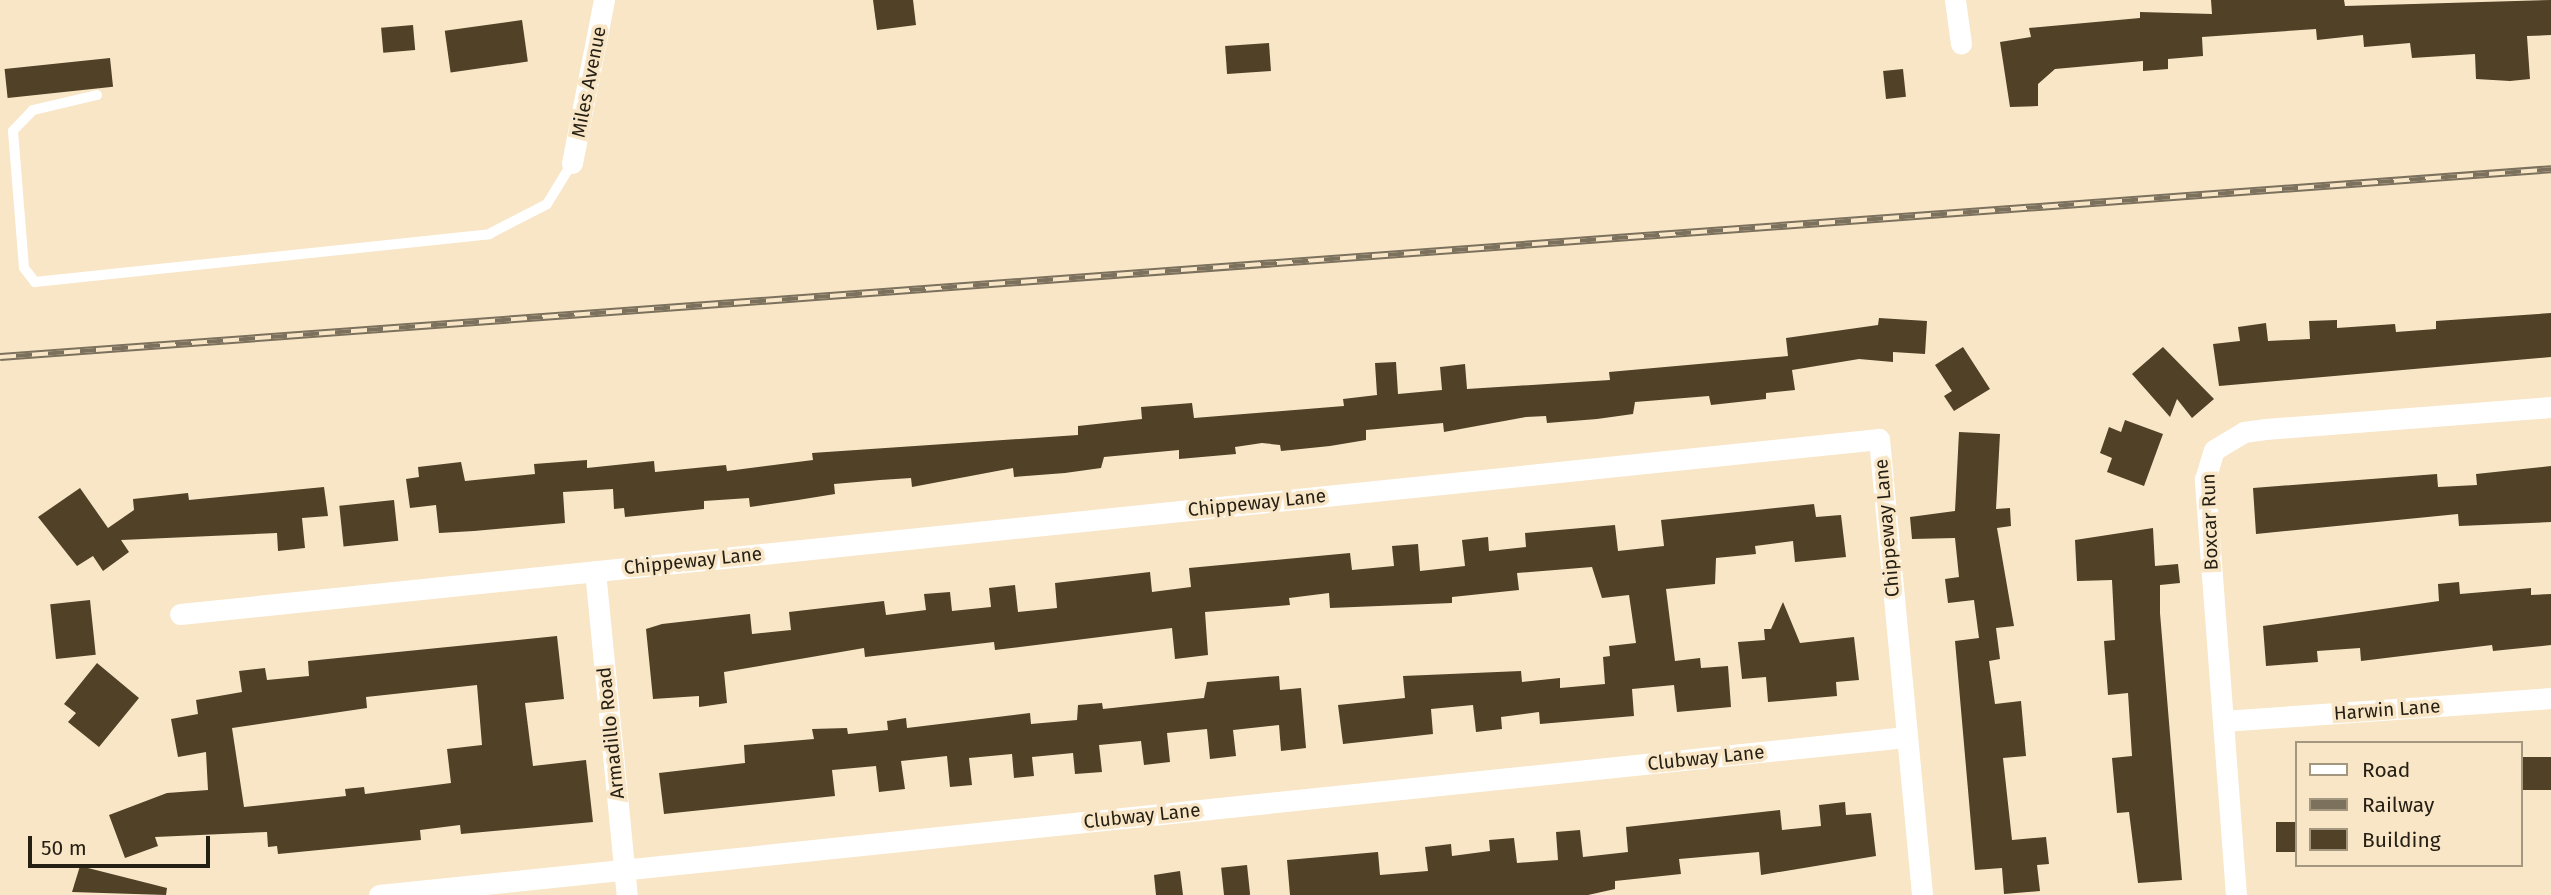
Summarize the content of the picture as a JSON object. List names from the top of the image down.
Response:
{
  "streets": {
    "street": [
      "Miles Avenue",
      "Chippeway Lane",
      "Boxcar Run",
      "Harwin Lane",
      "Armadillo Road",
      "Clubway Lane"
    ]
  },
  "crossings": [
    ["Chippeway Lane", "Armadillo Road"],
    ["Chippeway Lane", "Clubway Lane"],
    ["Boxcar Run", "Harwin Lane"],
    ["Armadillo Road", "Clubway Lane"]
  ],
  "legend": ["Road", "Railway", "Building"],
  "scale_bar": "50 m"
}
